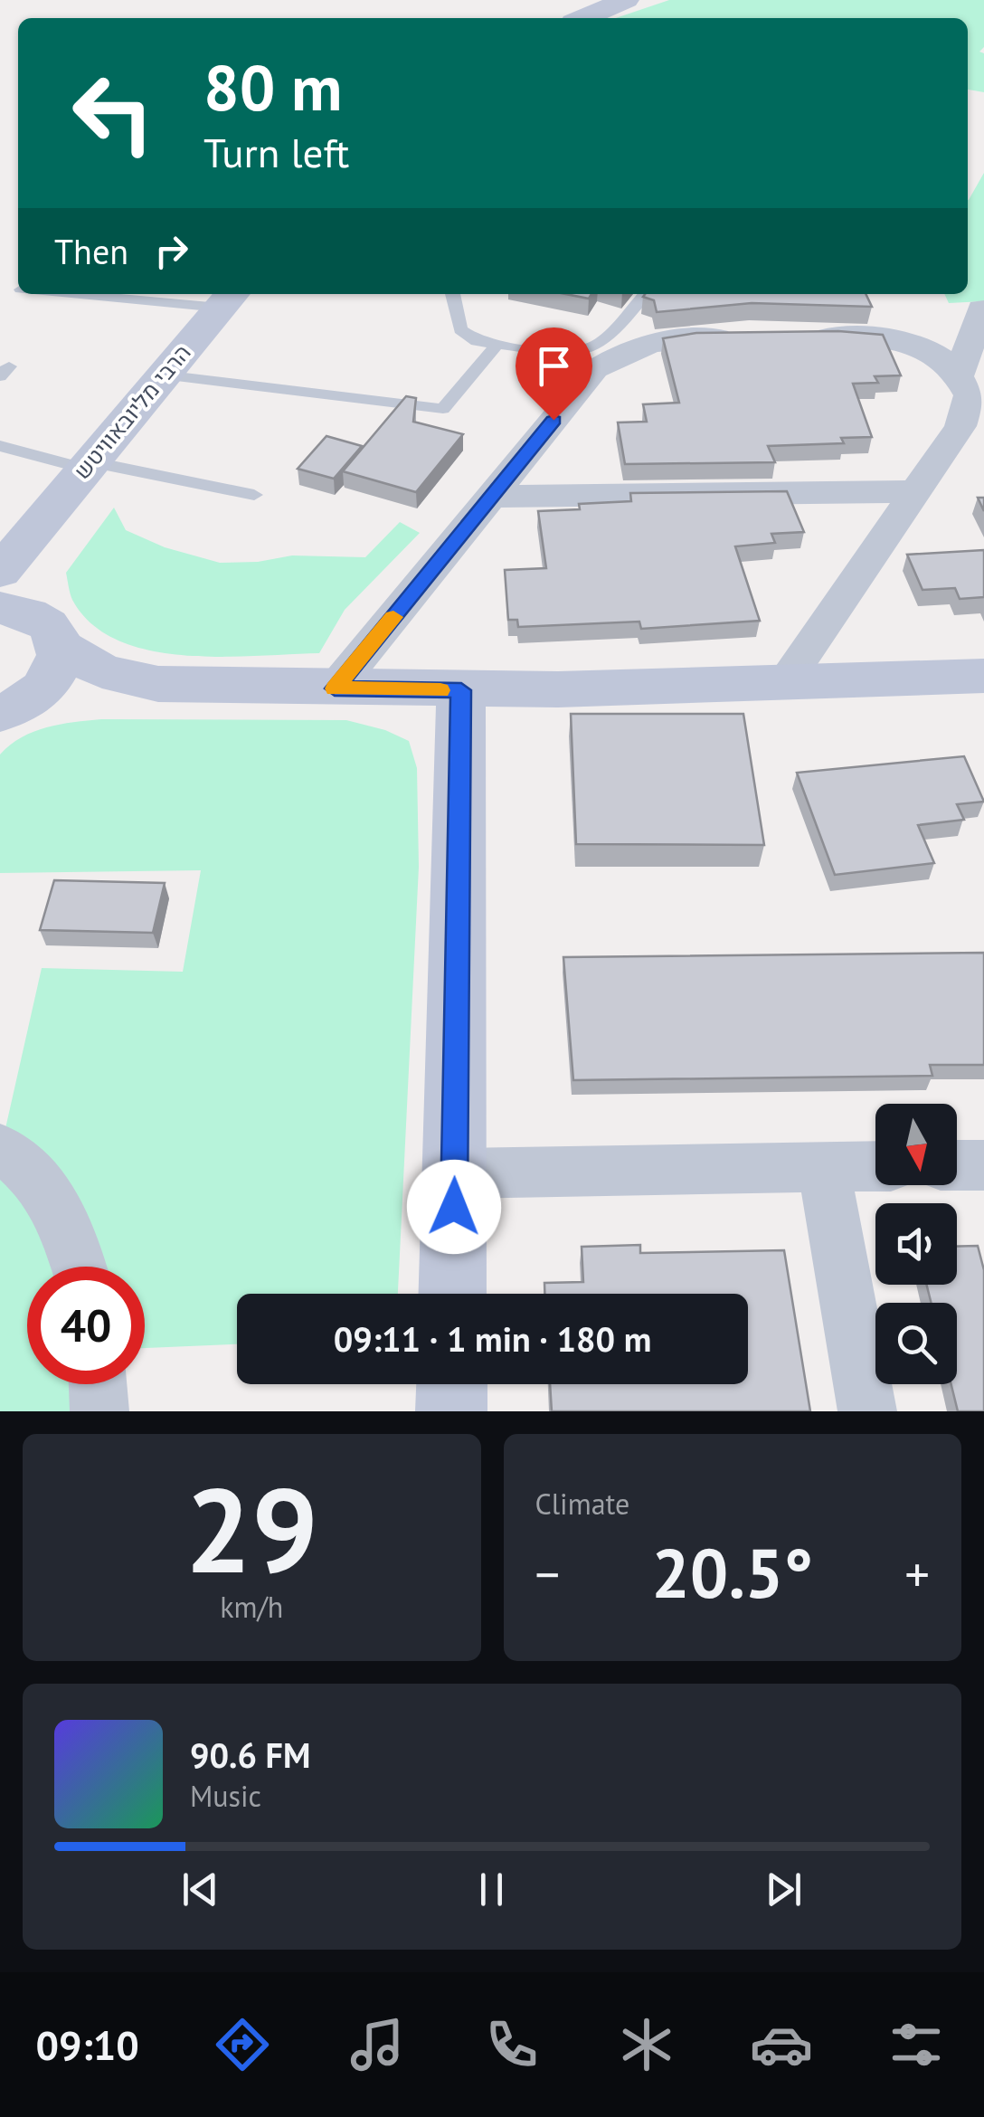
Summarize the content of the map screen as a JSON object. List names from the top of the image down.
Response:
{
  "streets": {
    "street": ["הרבי מליובאוויטש"]
  },
  "north": "bottom",
  "page": {
    "turn": ["80 m", "Turn left"],
    "then": "Then",
    "limit": "40",
    "trip": "09:11 · 1 min · 180 m",
    "tile": [
      ["29", "km/h"],
      "Climate"
    ],
    "heat": ["−", "20.5°", "+"],
    "song": ["90.6 FM", "Music"],
    "tabs": "09:10"
  }
}
